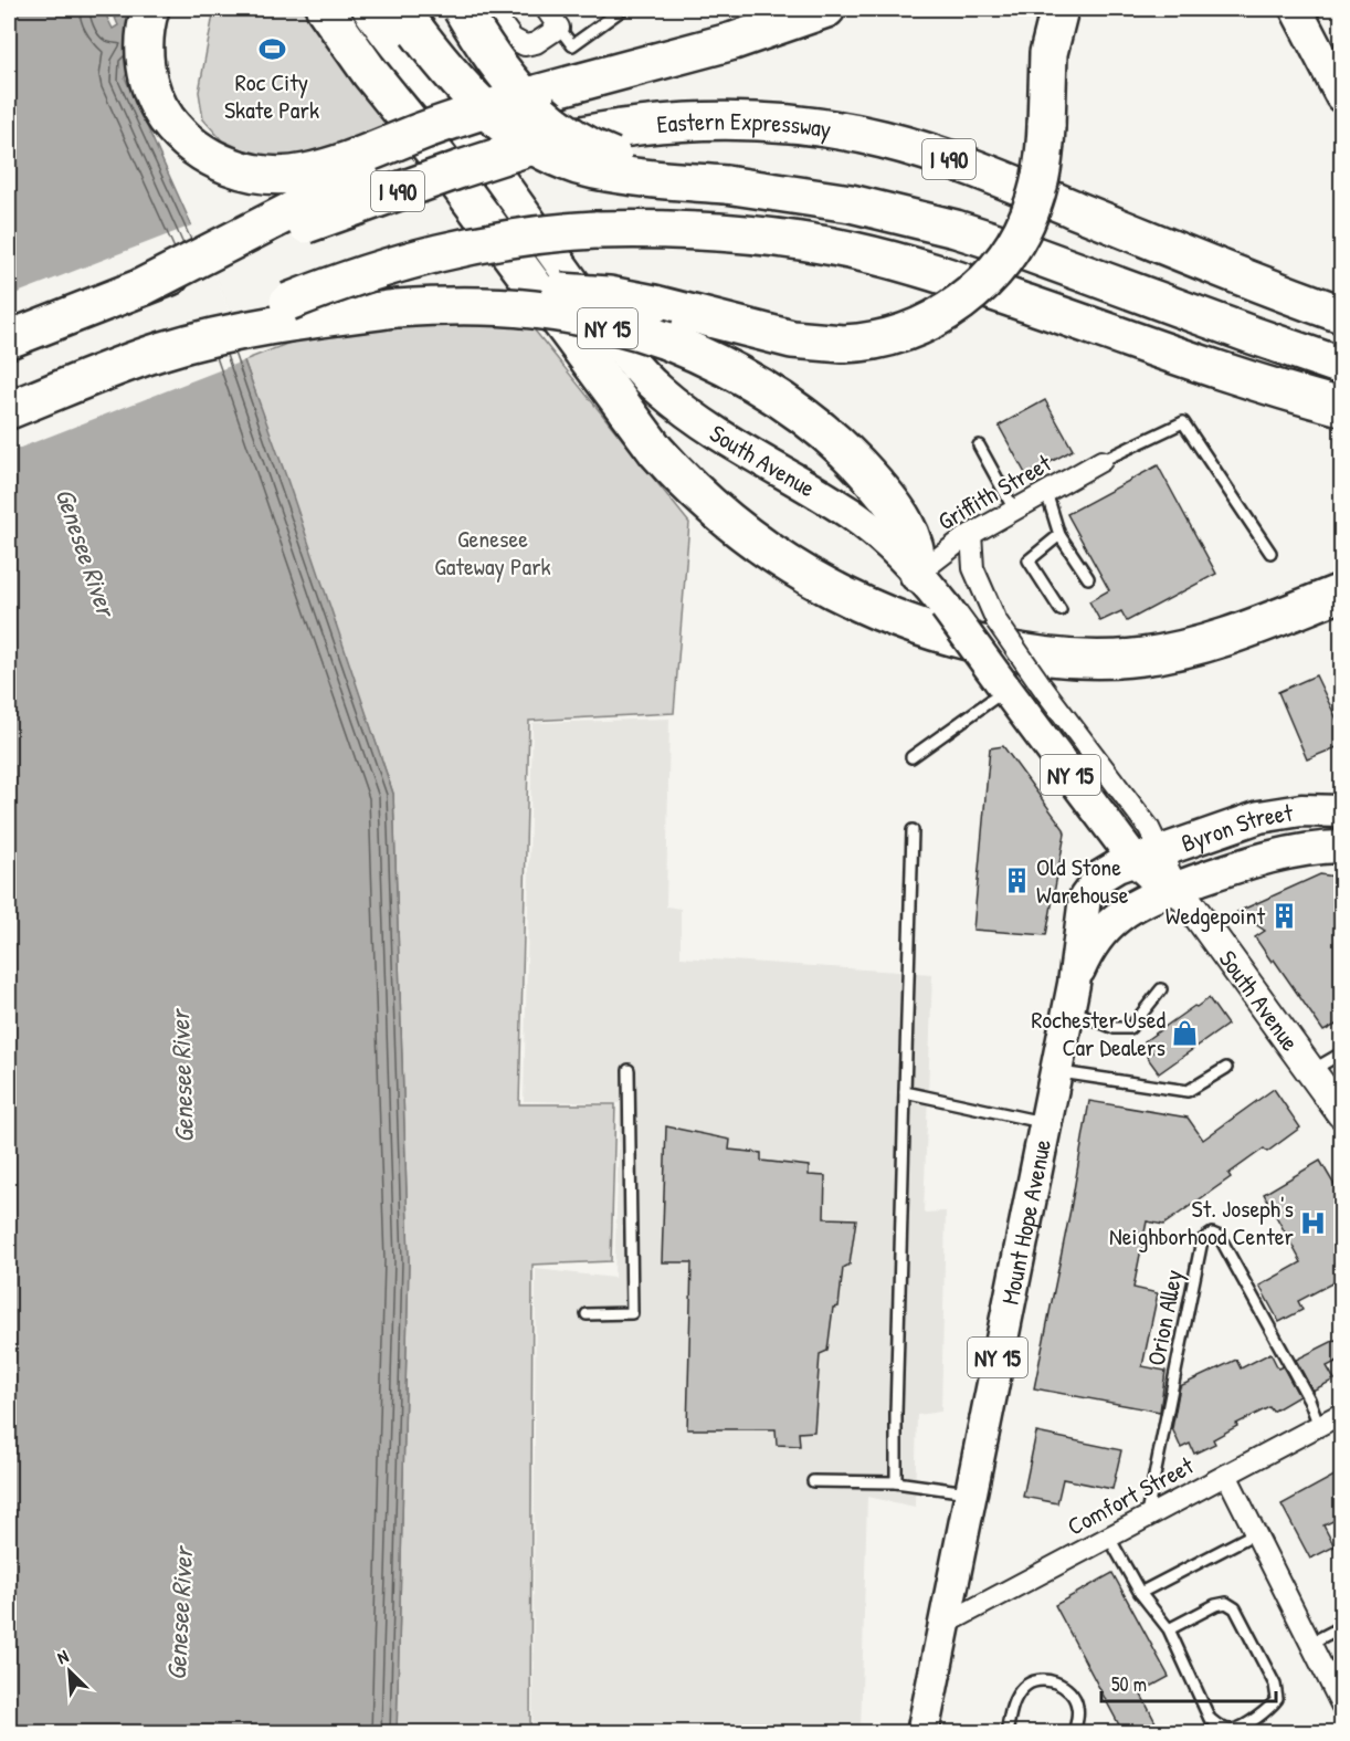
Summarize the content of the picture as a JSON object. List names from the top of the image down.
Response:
{
  "streets": {
    "highway": ["Eastern Expressway", "I 490"],
    "main road": [
      "NY 15",
      "South Avenue",
      "Byron Street",
      "Mount Hope Avenue"
    ],
    "street": ["Griffith Street", "Comfort Street"],
    "lane": ["Orion Alley"]
  },
  "crossings": [
    ["Eastern Expressway", "I 490"],
    ["South Avenue", "Griffith Street"],
    ["South Avenue", "Byron Street"],
    ["South Avenue", "Mount Hope Avenue"],
    ["Byron Street", "Mount Hope Avenue"],
    ["Mount Hope Avenue", "Comfort Street"],
    ["Orion Alley", "Comfort Street"]
  ],
  "water": ["Genesee River"],
  "parks": ["Genesee Gateway Park"],
  "places": {
    "sports": ["Roc City Skate Park"],
    "building": ["Old Stone Warehouse", "Wedgepoint"],
    "shop": ["Rochester Used Car Dealers"],
    "hospital": ["St. Joseph's Neighborhood Center"]
  },
  "scale_bar": "50 m",
  "north": "top left"
}
